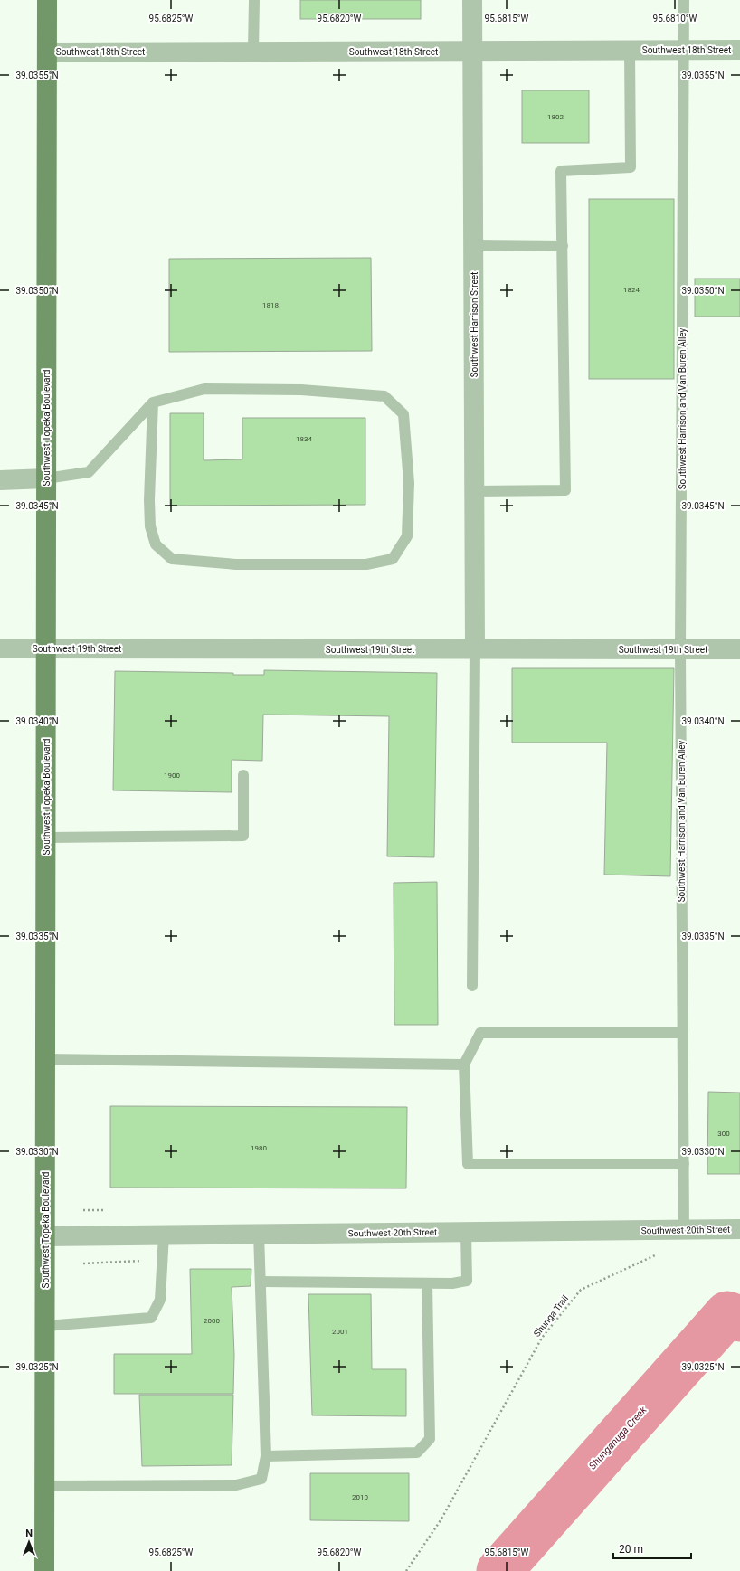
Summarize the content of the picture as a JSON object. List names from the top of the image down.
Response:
{
  "streets": {
    "main road": ["Southwest Topeka Boulevard"],
    "street": [
      "Southwest 18th Street",
      "Southwest Harrison Street",
      "Southwest 19th Street",
      "Southwest 20th Street"
    ],
    "lane": ["Southwest Harrison and Van Buren Alley"],
    "path": ["Shunga Trail"]
  },
  "crossings": [
    ["Southwest 18th Street", "Southwest Harrison Street"],
    ["Southwest 18th Street", "Southwest Harrison and Van Buren Alley"],
    ["Southwest 18th Street", "Southwest Topeka Boulevard"],
    ["Southwest Harrison Street", "Southwest 19th Street"],
    ["Southwest Harrison and Van Buren Alley", "Southwest 19th Street"],
    ["Southwest Harrison and Van Buren Alley", "Southwest 20th Street"],
    ["Southwest Topeka Boulevard", "Southwest 19th Street"],
    ["Southwest Topeka Boulevard", "Southwest 20th Street"]
  ],
  "water": ["Shunganuga Creek"],
  "house_numbers": [
    "1802",
    "1824",
    "1818",
    "1834",
    "1900",
    "300",
    "1980",
    "2000",
    "2001",
    "2010"
  ],
  "scale_bar": "20 m",
  "north": "top",
  "coordinates": [
    "95.6825°W",
    "95.6820°W",
    "95.6815°W",
    "95.6810°W",
    "39.0355°N",
    "39.0350°N",
    "39.0345°N",
    "39.0340°N",
    "39.0335°N",
    "39.0330°N",
    "39.0325°N"
  ]
}
